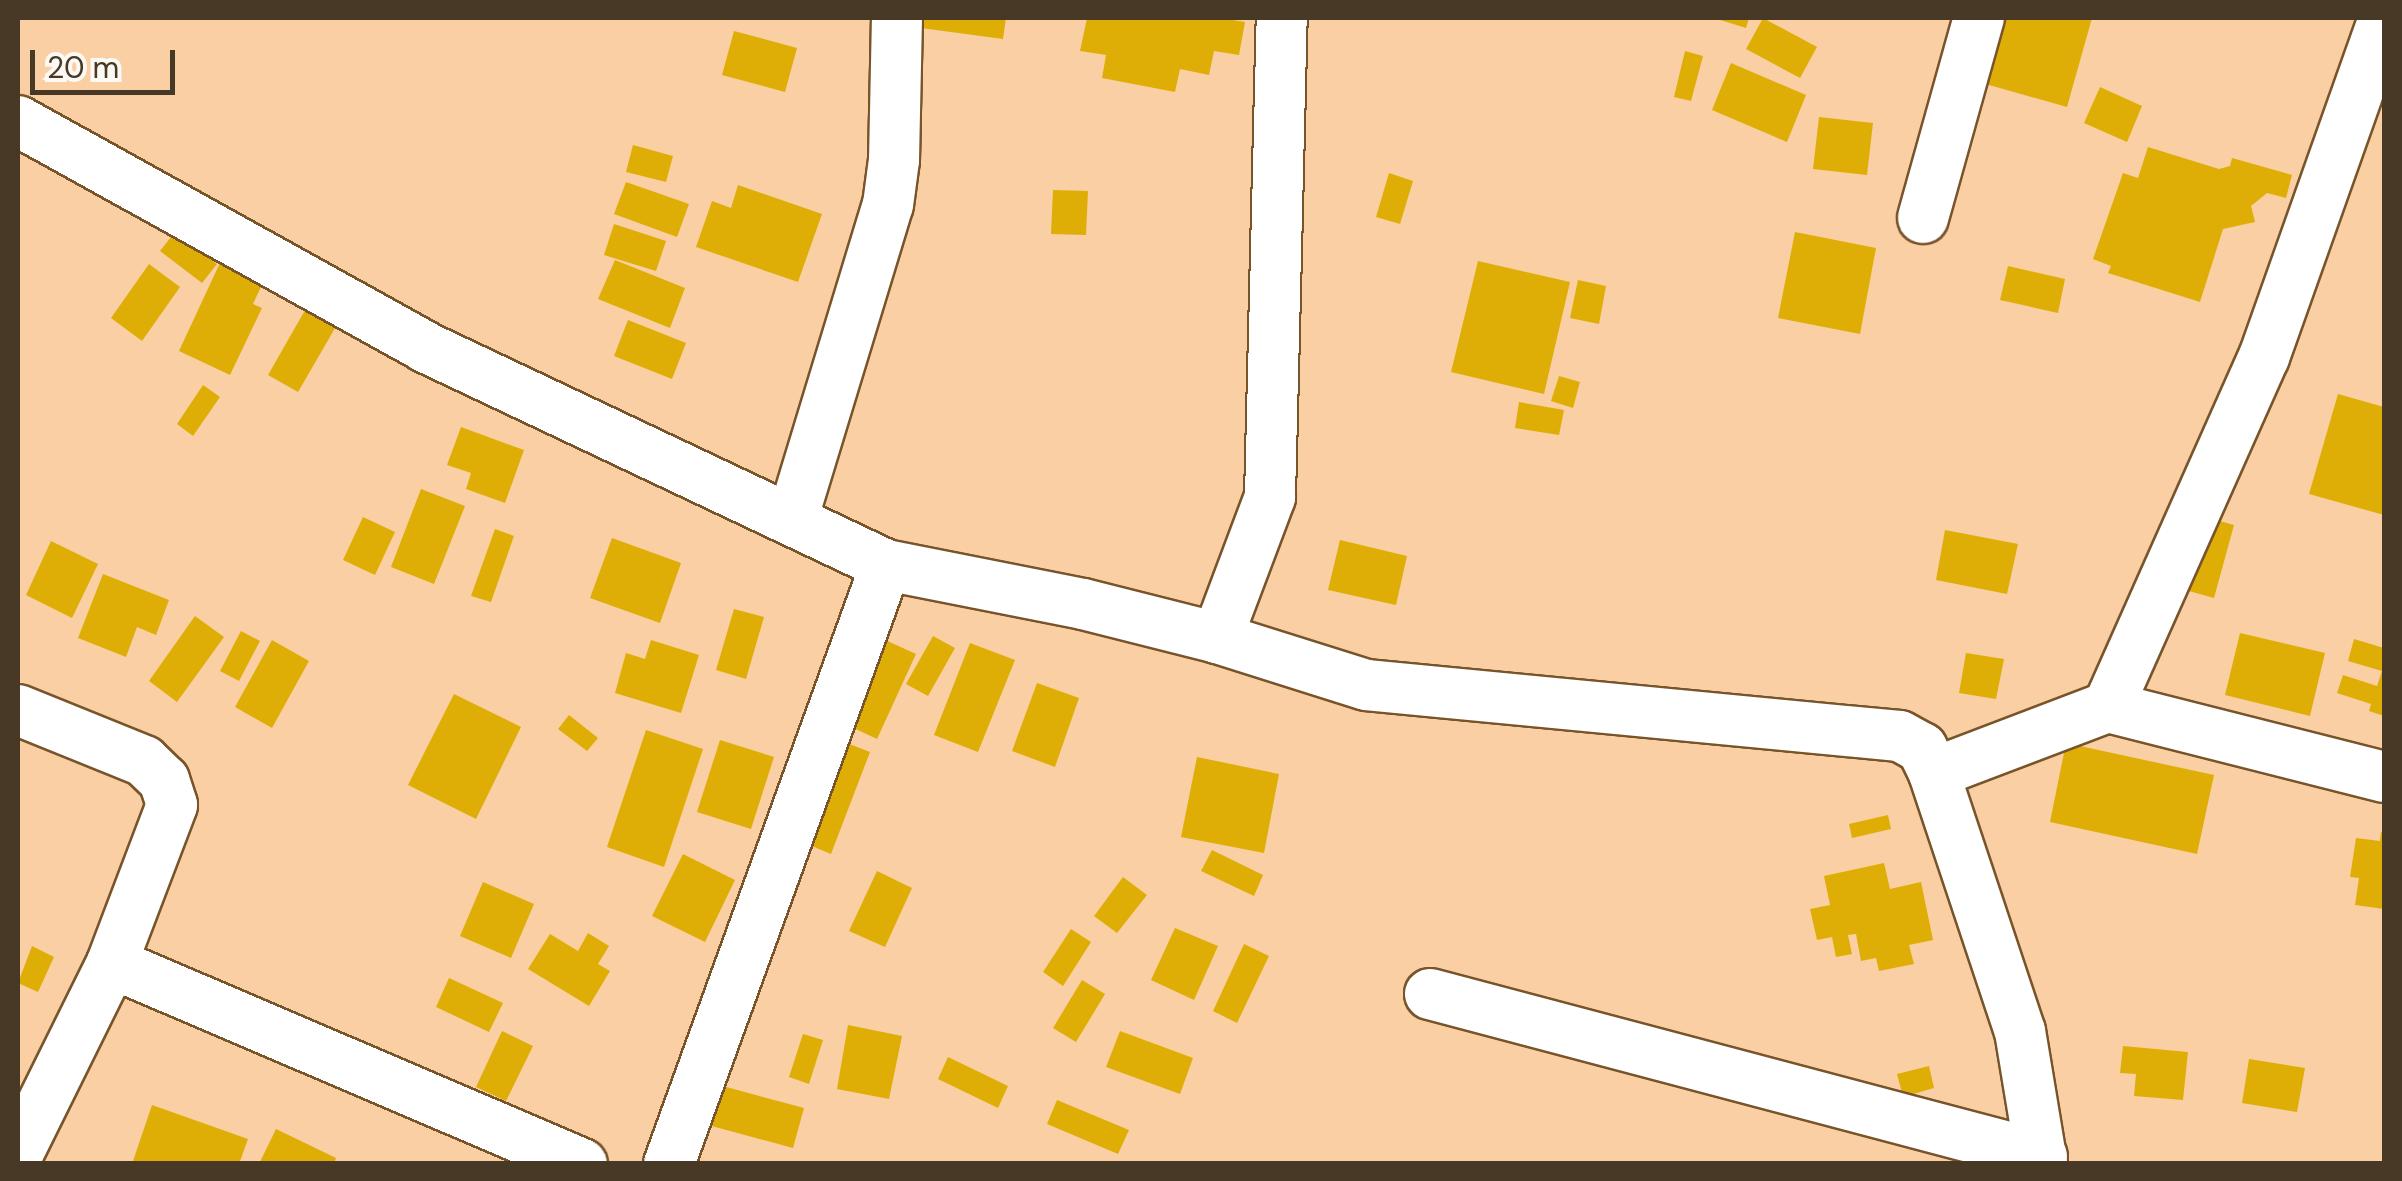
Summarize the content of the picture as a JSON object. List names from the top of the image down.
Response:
{
  "scale_bar": "20 m"
}
